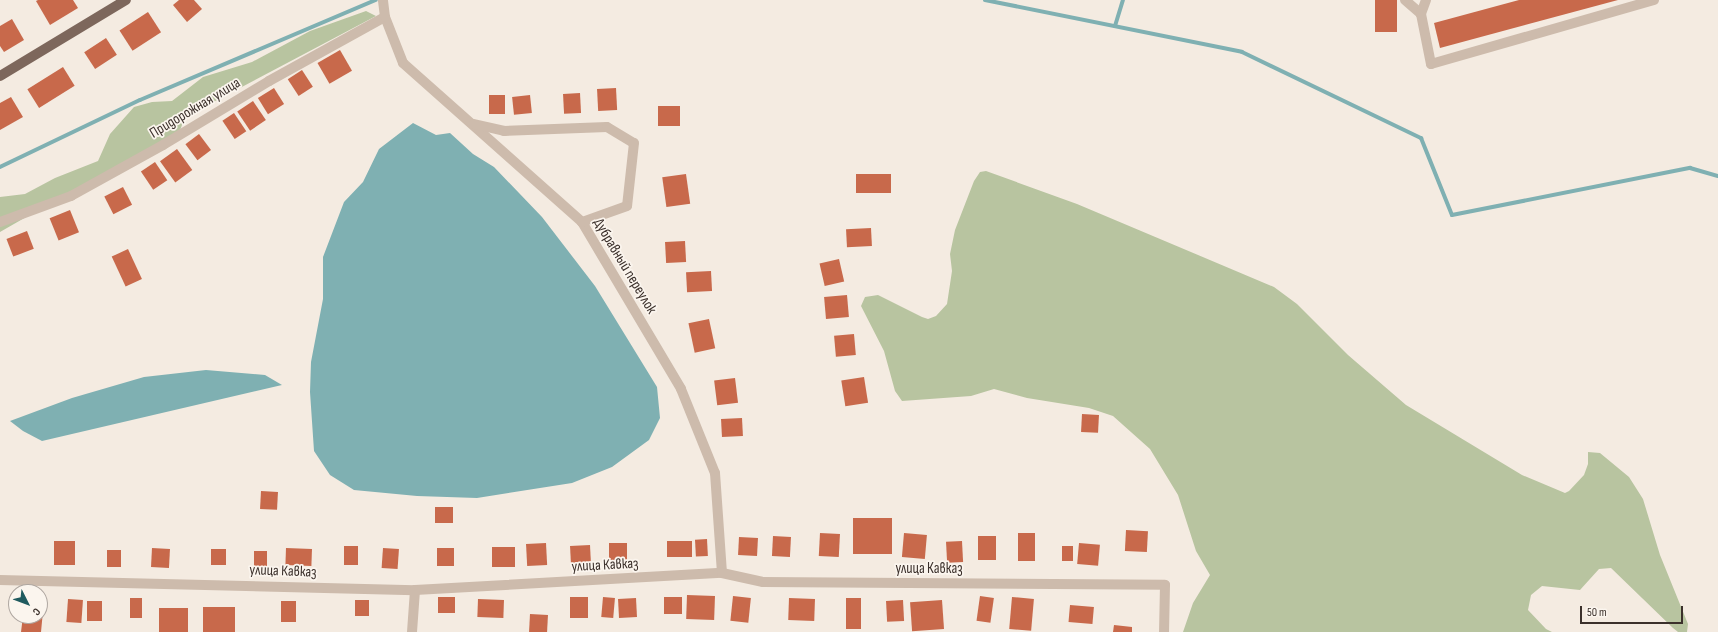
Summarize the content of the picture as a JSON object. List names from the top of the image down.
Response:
{
  "streets": {
    "street": ["Придорожная улица", "Дубравный переулок", "улица Кавказ"]
  },
  "crossings": [
    ["Придорожная улица", "Дубравный переулок"],
    ["Дубравный переулок", "улица Кавказ"]
  ],
  "scale_bar": "50 m",
  "north": "bottom right"
}
